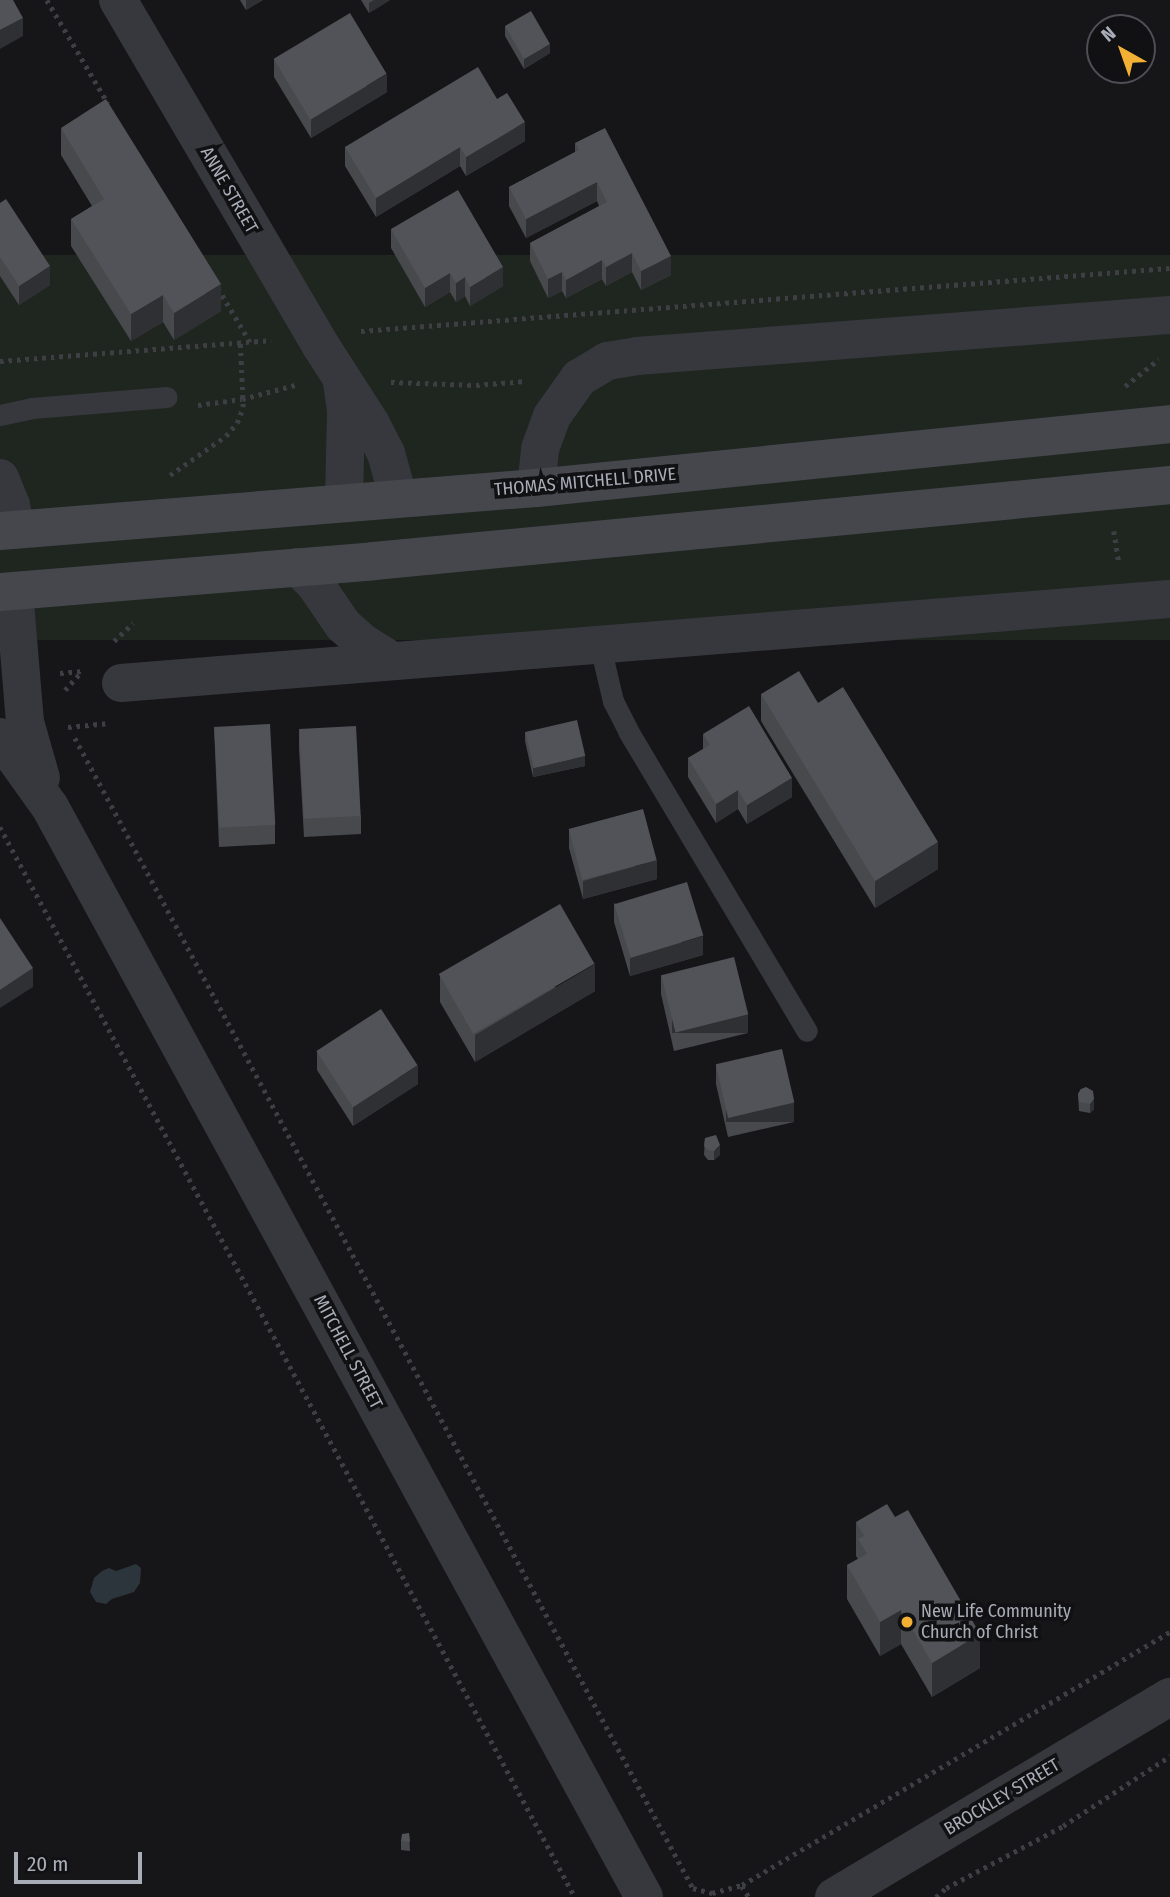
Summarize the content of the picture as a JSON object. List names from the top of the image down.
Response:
{
  "streets": {
    "main road": ["THOMAS MITCHELL DRIVE"],
    "street": ["ANNE STREET", "MITCHELL STREET", "BROCKLEY STREET"]
  },
  "crossings": [
    ["ANNE STREET", "THOMAS MITCHELL DRIVE"]
  ],
  "places": ["New Life Community Church of Christ"],
  "scale_bar": "20 m",
  "north": "top left"
}
